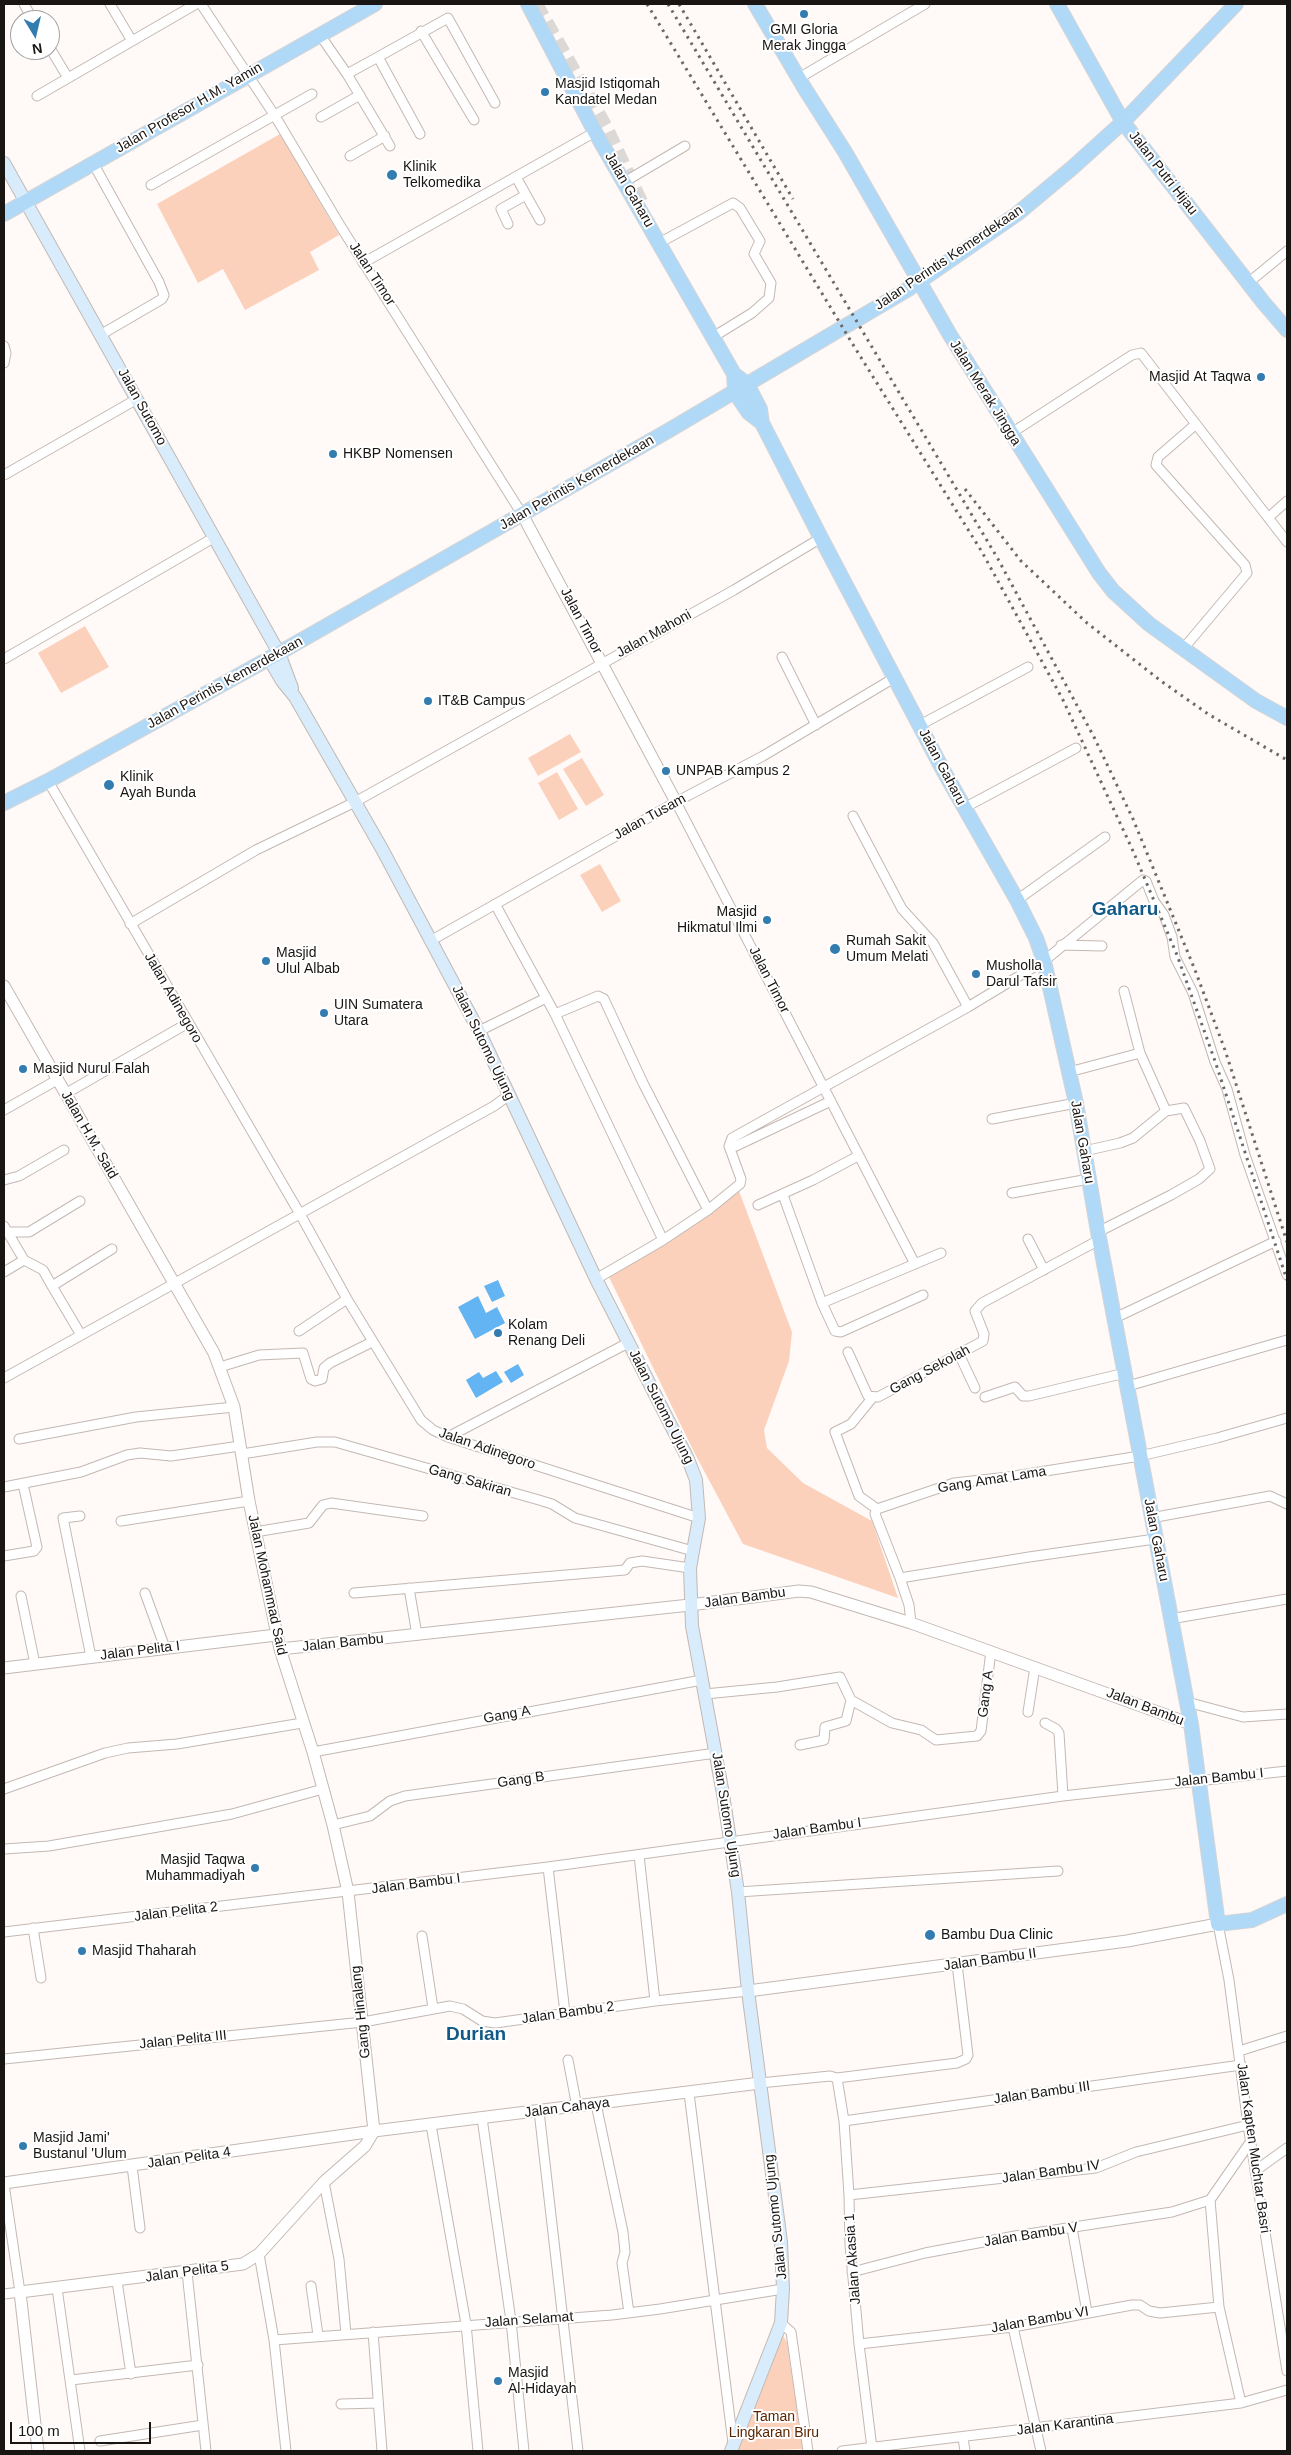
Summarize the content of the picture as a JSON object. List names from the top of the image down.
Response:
{
  "streets": {
    "main road": [
      "Jalan Profesor H.M. Yamin",
      "Jalan Putri Hijau",
      "Jalan Gaharu",
      "Jalan Perintis Kemerdekaan",
      "Jalan Merak Jingga",
      "Jalan Sutomo",
      "Jalan Sutomo Ujung",
      "Jalan Bambu II"
    ],
    "street": [
      "Jalan Timor",
      "Jalan Mahoni",
      "Jalan Tusam",
      "Jalan Adinegoro",
      "Jalan H.M. Said",
      "Gang Sekolah",
      "Gang Amat Lama",
      "Gang Sakiran",
      "Jalan Mohammad Said",
      "Jalan Bambu",
      "Jalan Pelita I",
      "Gang A",
      "Jalan Bambu I",
      "Gang B",
      "Jalan Pelita 2",
      "Gang Hinalang",
      "Jalan Bambu 2",
      "Jalan Pelita III",
      "Jalan Bambu III",
      "Jalan Cahaya",
      "Jalan Kapten Muchtar Basri",
      "Jalan Pelita 4",
      "Jalan Bambu IV",
      "Jalan Bambu V",
      "Jalan Akasia 1",
      "Jalan Pelita 5",
      "Jalan Selamat",
      "Jalan Bambu VI",
      "Jalan Karantina"
    ]
  },
  "crossings": [
    ["Jalan Profesor H.M. Yamin", "Jalan Timor"],
    ["Jalan Profesor H.M. Yamin", "Jalan Sutomo"],
    ["Jalan Putri Hijau", "Jalan Perintis Kemerdekaan"],
    ["Jalan Gaharu", "Jalan Perintis Kemerdekaan"],
    ["Jalan Gaharu", "Jalan Mahoni"],
    ["Jalan Gaharu", "Jalan Tusam"],
    ["Jalan Gaharu", "Gang Sekolah"],
    ["Jalan Gaharu", "Gang Amat Lama"],
    ["Jalan Gaharu", "Jalan Bambu"],
    ["Jalan Gaharu", "Jalan Bambu I"],
    ["Jalan Gaharu", "Jalan Bambu II"],
    ["Jalan Gaharu", "Jalan Kapten Muchtar Basri"],
    ["Jalan Perintis Kemerdekaan", "Jalan Timor"],
    ["Jalan Perintis Kemerdekaan", "Jalan Merak Jingga"],
    ["Jalan Perintis Kemerdekaan", "Jalan Sutomo"],
    ["Jalan Perintis Kemerdekaan", "Jalan Adinegoro"],
    ["Jalan Perintis Kemerdekaan", "Jalan Sutomo Ujung"],
    ["Jalan Timor", "Jalan Mahoni"],
    ["Jalan Timor", "Jalan Tusam"],
    ["Jalan Sutomo", "Jalan Sutomo Ujung"],
    ["Jalan Mahoni", "Jalan Adinegoro"],
    ["Jalan Mahoni", "Jalan Sutomo Ujung"],
    ["Jalan Tusam", "Jalan Sutomo Ujung"],
    ["Jalan Adinegoro", "Jalan Sutomo Ujung"],
    ["Jalan Sutomo Ujung", "Gang Sakiran"],
    ["Jalan Sutomo Ujung", "Jalan Bambu"],
    ["Jalan Sutomo Ujung", "Gang A"],
    ["Jalan Sutomo Ujung", "Jalan Bambu I"],
    ["Jalan Sutomo Ujung", "Gang B"],
    ["Jalan Sutomo Ujung", "Jalan Bambu II"],
    ["Jalan Sutomo Ujung", "Jalan Bambu 2"],
    ["Jalan Sutomo Ujung", "Jalan Cahaya"],
    ["Jalan Sutomo Ujung", "Jalan Selamat"],
    ["Jalan H.M. Said", "Jalan Mohammad Said"],
    ["Gang Sakiran", "Jalan Mohammad Said"],
    ["Jalan Mohammad Said", "Jalan Bambu"],
    ["Jalan Mohammad Said", "Jalan Pelita I"],
    ["Jalan Mohammad Said", "Gang A"],
    ["Jalan Mohammad Said", "Jalan Bambu I"],
    ["Jalan Mohammad Said", "Gang B"],
    ["Jalan Mohammad Said", "Jalan Pelita 2"],
    ["Jalan Mohammad Said", "Gang Hinalang"],
    ["Jalan Bambu", "Gang A"],
    ["Jalan Bambu I", "Jalan Pelita 2"],
    ["Jalan Bambu I", "Gang Hinalang"],
    ["Jalan Pelita 2", "Gang Hinalang"],
    ["Jalan Bambu II", "Jalan Bambu 2"],
    ["Jalan Bambu II", "Jalan Kapten Muchtar Basri"],
    ["Gang Hinalang", "Jalan Bambu 2"],
    ["Gang Hinalang", "Jalan Pelita III"],
    ["Gang Hinalang", "Jalan Cahaya"],
    ["Gang Hinalang", "Jalan Pelita 4"],
    ["Gang Hinalang", "Jalan Pelita 5"],
    ["Jalan Bambu 2", "Jalan Pelita III"],
    ["Jalan Bambu III", "Jalan Kapten Muchtar Basri"],
    ["Jalan Bambu III", "Jalan Akasia 1"],
    ["Jalan Cahaya", "Jalan Pelita 4"],
    ["Jalan Cahaya", "Jalan Pelita 5"],
    ["Jalan Kapten Muchtar Basri", "Jalan Bambu IV"],
    ["Jalan Pelita 4", "Jalan Pelita 5"],
    ["Jalan Bambu IV", "Jalan Akasia 1"],
    ["Jalan Bambu V", "Jalan Akasia 1"],
    ["Jalan Akasia 1", "Jalan Bambu VI"],
    ["Jalan Akasia 1", "Jalan Karantina"]
  ],
  "districts": ["Gaharu", "Durian"],
  "parks": ["Taman Lingkaran Biru"],
  "places": [
    "GMI Gloria Merak Jingga",
    "Masjid Istiqomah Kandatel Medan",
    "Klinik Telkomedika",
    "Masjid At Taqwa",
    "HKBP Nomensen",
    "IT&B Campus",
    "UNPAB Kampus 2",
    "Klinik Ayah Bunda",
    "Masjid Hikmatul Ilmi",
    "Rumah Sakit Umum Melati",
    "Masjid Ulul Albab",
    "Musholla Darul Tafsir",
    "UIN Sumatera Utara",
    "Masjid Nurul Falah",
    "Kolam Renang Deli",
    "Masjid Taqwa Muhammadiyah",
    "Bambu Dua Clinic",
    "Masjid Thaharah",
    "Masjid Jami' Bustanul 'Ulum",
    "Masjid Al-Hidayah"
  ],
  "scale_bar": "100 m",
  "north": "bottom"
}
